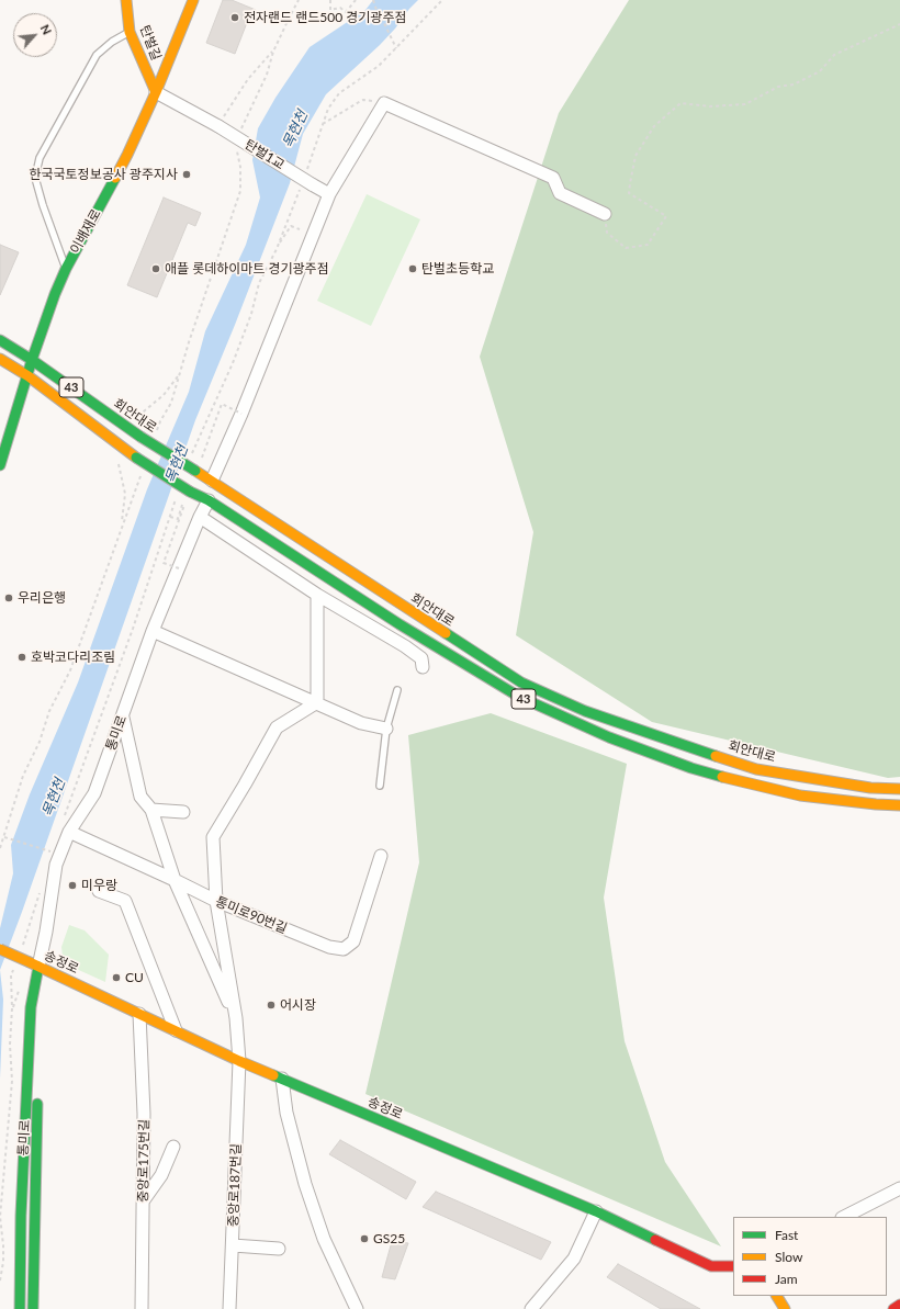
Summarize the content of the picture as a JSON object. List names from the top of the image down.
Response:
{
  "streets": {
    "main road": [
      "탄벌길",
      "이배재로",
      "43",
      "회안대로",
      "통미로",
      "송정로"
    ],
    "street": [
      "탄벌1교",
      "통미로90번길",
      "중앙로175번길",
      "중앙로187번길"
    ]
  },
  "crossings": [
    ["탄벌길", "이배재로"],
    ["이배재로", "43"],
    ["이배재로", "회안대로"],
    ["43", "통미로"],
    ["통미로", "통미로90번길"],
    ["통미로", "송정로"],
    ["송정로", "중앙로175번길"],
    ["송정로", "중앙로187번길"]
  ],
  "water": ["목현천"],
  "places": [
    "전자랜드 랜드500 경기광주점",
    "한국국토정보공사 광주지사",
    "애플 롯데하이마트 경기광주점",
    "탄벌초등학교",
    "우리은행",
    "호박코다리조림",
    "미우랑",
    "CU",
    "어시장",
    "GS25"
  ],
  "legend": ["Fast", "Slow", "Jam"],
  "north": "top right"
}
